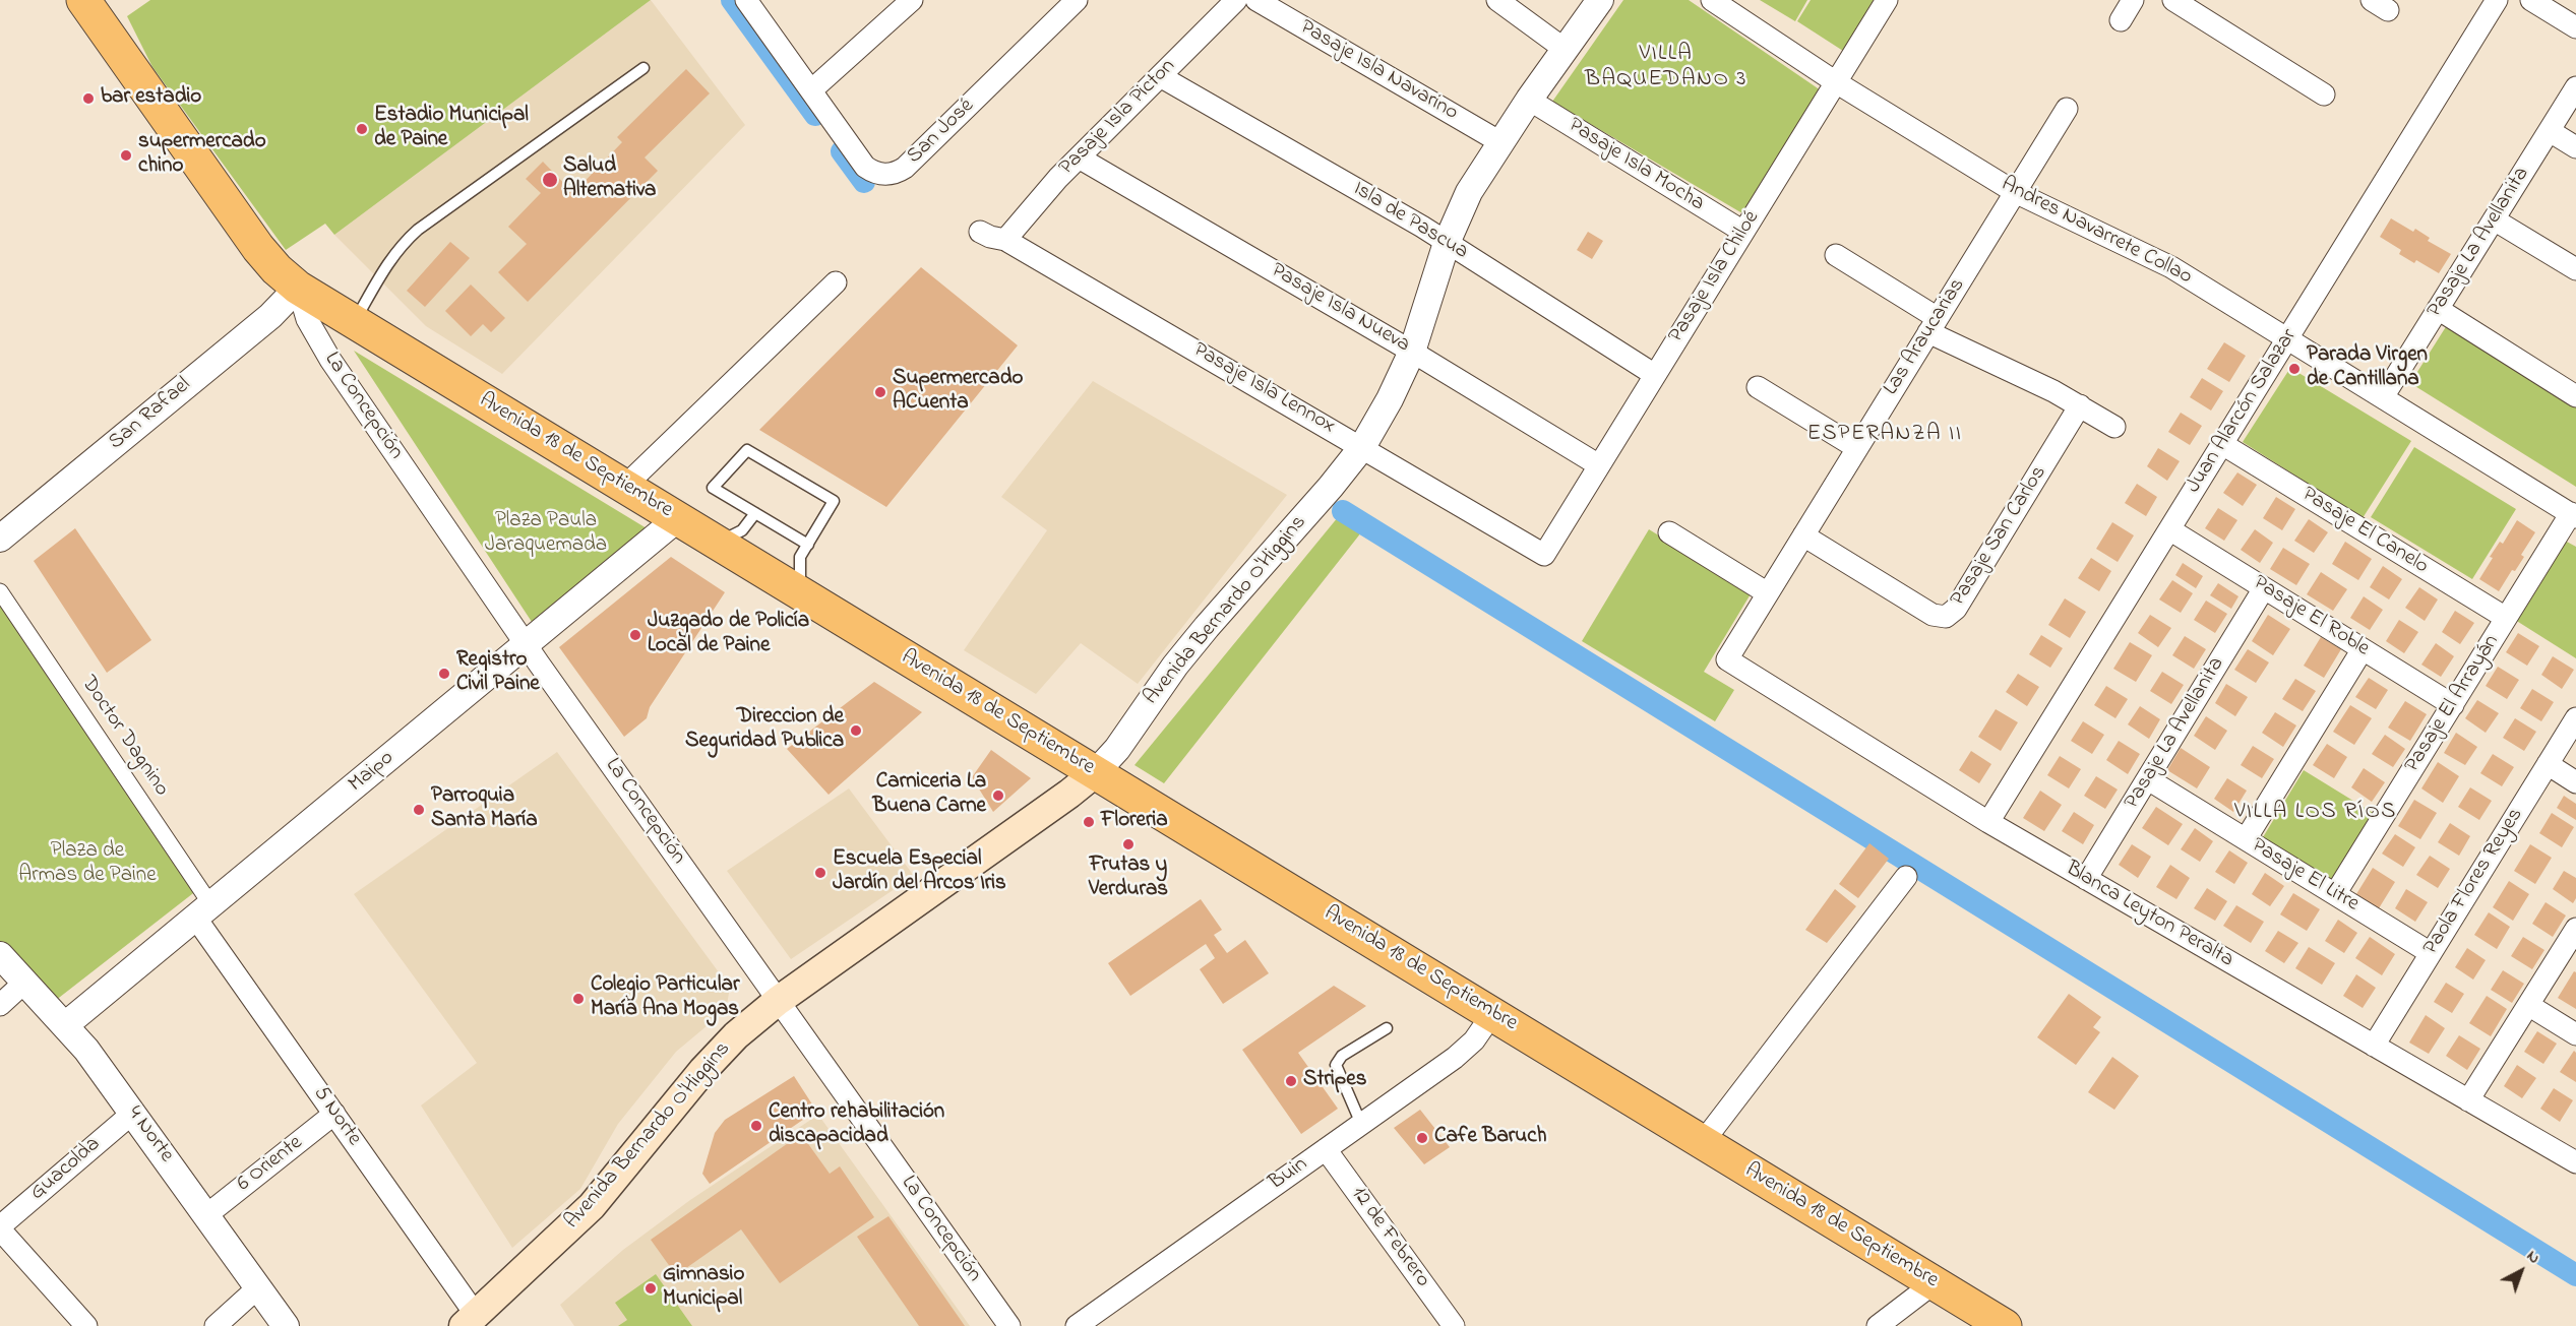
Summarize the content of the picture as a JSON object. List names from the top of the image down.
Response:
{
  "streets": {
    "main road": ["Avenida 18 de Septiembre", "Avenida Bernardo O'Higgins"],
    "street": [
      "Pasaje Isla Navarino",
      "Pasaje Isla Picton",
      "San José",
      "Pasaje Isla Mocha",
      "Isla de Pascua",
      "Andres Navarrete Collao",
      "Pasaje La Avellanita",
      "Pasaje Isla Chiloé",
      "Pasaje Isla Nueva",
      "Las Araucarias",
      "Pasaje Isla Lennox",
      "La Concepción",
      "Juan Alarcón Salazar",
      "San Rafael",
      "Pasaje El Canelo",
      "Pasaje San Carlos",
      "Pasaje El Roble",
      "Pasaje El Arrayán",
      "Doctor Dagnino",
      "Maipo",
      "Pasaje El Litre",
      "Paola Flores Reyes",
      "Blanca Leyton Peralta",
      "5 Norte",
      "4 Norte",
      "6 Oriente",
      "Guacolda",
      "Buin",
      "12 de Febrero"
    ]
  },
  "crossings": [
    ["Pasaje Isla Navarino", "Avenida Bernardo O'Higgins"],
    ["Pasaje Isla Picton", "Isla de Pascua"],
    ["Pasaje Isla Picton", "Pasaje Isla Nueva"],
    ["Pasaje Isla Picton", "Pasaje Isla Lennox"],
    ["Pasaje Isla Mocha", "Pasaje Isla Chiloé"],
    ["Pasaje Isla Mocha", "Avenida Bernardo O'Higgins"],
    ["Isla de Pascua", "Pasaje Isla Chiloé"],
    ["Isla de Pascua", "Avenida Bernardo O'Higgins"],
    ["Andres Navarrete Collao", "Pasaje La Avellanita"],
    ["Andres Navarrete Collao", "Pasaje Isla Chiloé"],
    ["Andres Navarrete Collao", "Las Araucarias"],
    ["Andres Navarrete Collao", "Juan Alarcón Salazar"],
    ["Andres Navarrete Collao", "Pasaje El Arrayán"],
    ["Pasaje La Avellanita", "Pasaje El Roble"],
    ["Pasaje La Avellanita", "Pasaje El Litre"],
    ["Pasaje La Avellanita", "Blanca Leyton Peralta"],
    ["Pasaje Isla Chiloé", "Pasaje Isla Nueva"],
    ["Pasaje Isla Chiloé", "Pasaje Isla Lennox"],
    ["Pasaje Isla Nueva", "Avenida Bernardo O'Higgins"],
    ["Las Araucarias", "Pasaje San Carlos"],
    ["Las Araucarias", "Blanca Leyton Peralta"],
    ["Pasaje Isla Lennox", "Avenida Bernardo O'Higgins"],
    ["La Concepción", "San Rafael"],
    ["La Concepción", "Avenida 18 de Septiembre"],
    ["La Concepción", "Avenida Bernardo O'Higgins"],
    ["La Concepción", "Maipo"],
    ["Juan Alarcón Salazar", "Pasaje El Canelo"],
    ["Juan Alarcón Salazar", "Pasaje El Roble"],
    ["Juan Alarcón Salazar", "Blanca Leyton Peralta"],
    ["San Rafael", "Avenida 18 de Septiembre"],
    ["Avenida 18 de Septiembre", "Avenida Bernardo O'Higgins"],
    ["Avenida 18 de Septiembre", "Maipo"],
    ["Avenida 18 de Septiembre", "Buin"],
    ["Pasaje El Canelo", "Pasaje El Arrayán"],
    ["Avenida Bernardo O'Higgins", "5 Norte"],
    ["Pasaje El Roble", "Pasaje El Arrayán"],
    ["Pasaje El Arrayán", "Pasaje El Litre"],
    ["Doctor Dagnino", "Maipo"],
    ["Doctor Dagnino", "5 Norte"],
    ["Maipo", "5 Norte"],
    ["Maipo", "4 Norte"],
    ["Pasaje El Litre", "Paola Flores Reyes"],
    ["Paola Flores Reyes", "Blanca Leyton Peralta"],
    ["5 Norte", "6 Oriente"],
    ["4 Norte", "6 Oriente"],
    ["4 Norte", "Guacolda"],
    ["Buin", "12 de Febrero"]
  ],
  "districts": ["VILLA BAQUEDANO 3", "ESPERANZA II", "VILLA LOS RÍOS"],
  "parks": ["Plaza Paula Jaraquemada", "Plaza de Armas de Paine"],
  "places": [
    "bar estadio",
    "Estadio Municipal de Paine",
    "supermercado chino",
    "Salud Alternativa",
    "Parada Virgen de Cantillana",
    "Supermercado ACuenta",
    "Juzgado de Policía Local de Paine",
    "Registro Civil Paine",
    "Direccion de Seguridad Publica",
    "Carniceria La Buena Carne",
    "Parroquia Santa María",
    "Floreria",
    "Frutas y Verduras",
    "Escuela Especial Jardín del Arcos Iris",
    "Colegio Particular María Ana Mogas",
    "Stripes",
    "Centro rehabilitación discapacidad",
    "Cafe Baruch",
    "Gimnasio Municipal"
  ],
  "north": "top right"
}
